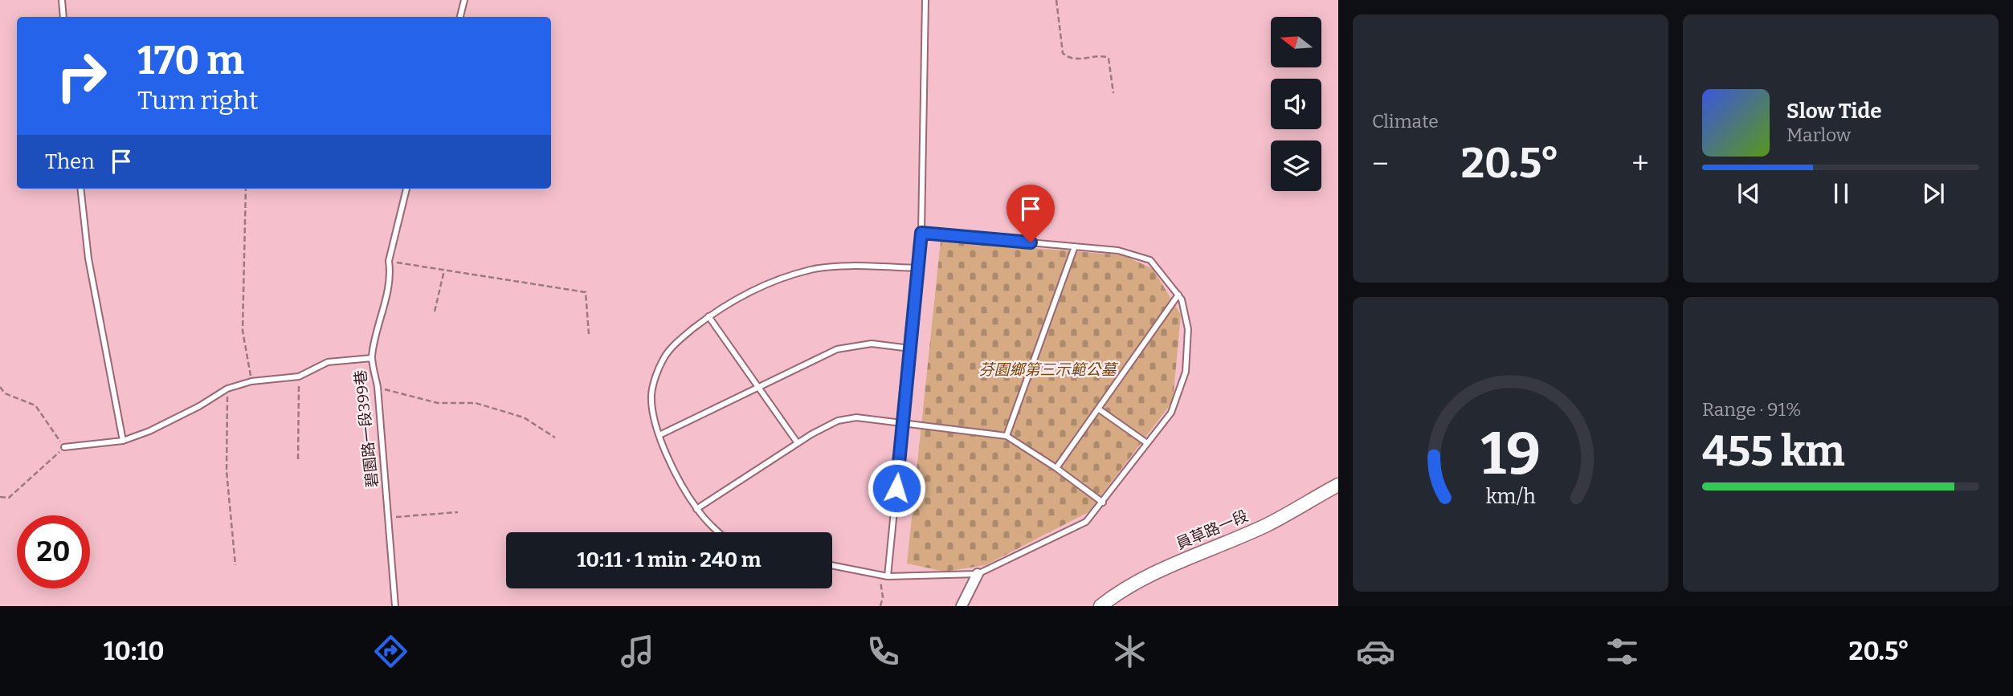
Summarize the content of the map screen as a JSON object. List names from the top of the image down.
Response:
{
  "streets": {
    "main road": ["員草路一段"],
    "lane": ["碧園路一段399巷"]
  },
  "parks": ["芬園鄉第三示範公墓"],
  "north": "left",
  "page": {
    "tile": [
      "Climate",
      ["Range · 91%", "455 km"]
    ],
    "turn": ["170 m", "Turn right"],
    "song": ["Slow Tide", "Marlow"],
    "then": "Then",
    "heat": ["−", "20.5°", "+"],
    "limit": "20",
    "trip": "10:11 · 1 min · 240 m",
    "tabs": ["10:10", "20.5°"],
    "gauge": ["19", "km/h"]
  }
}
